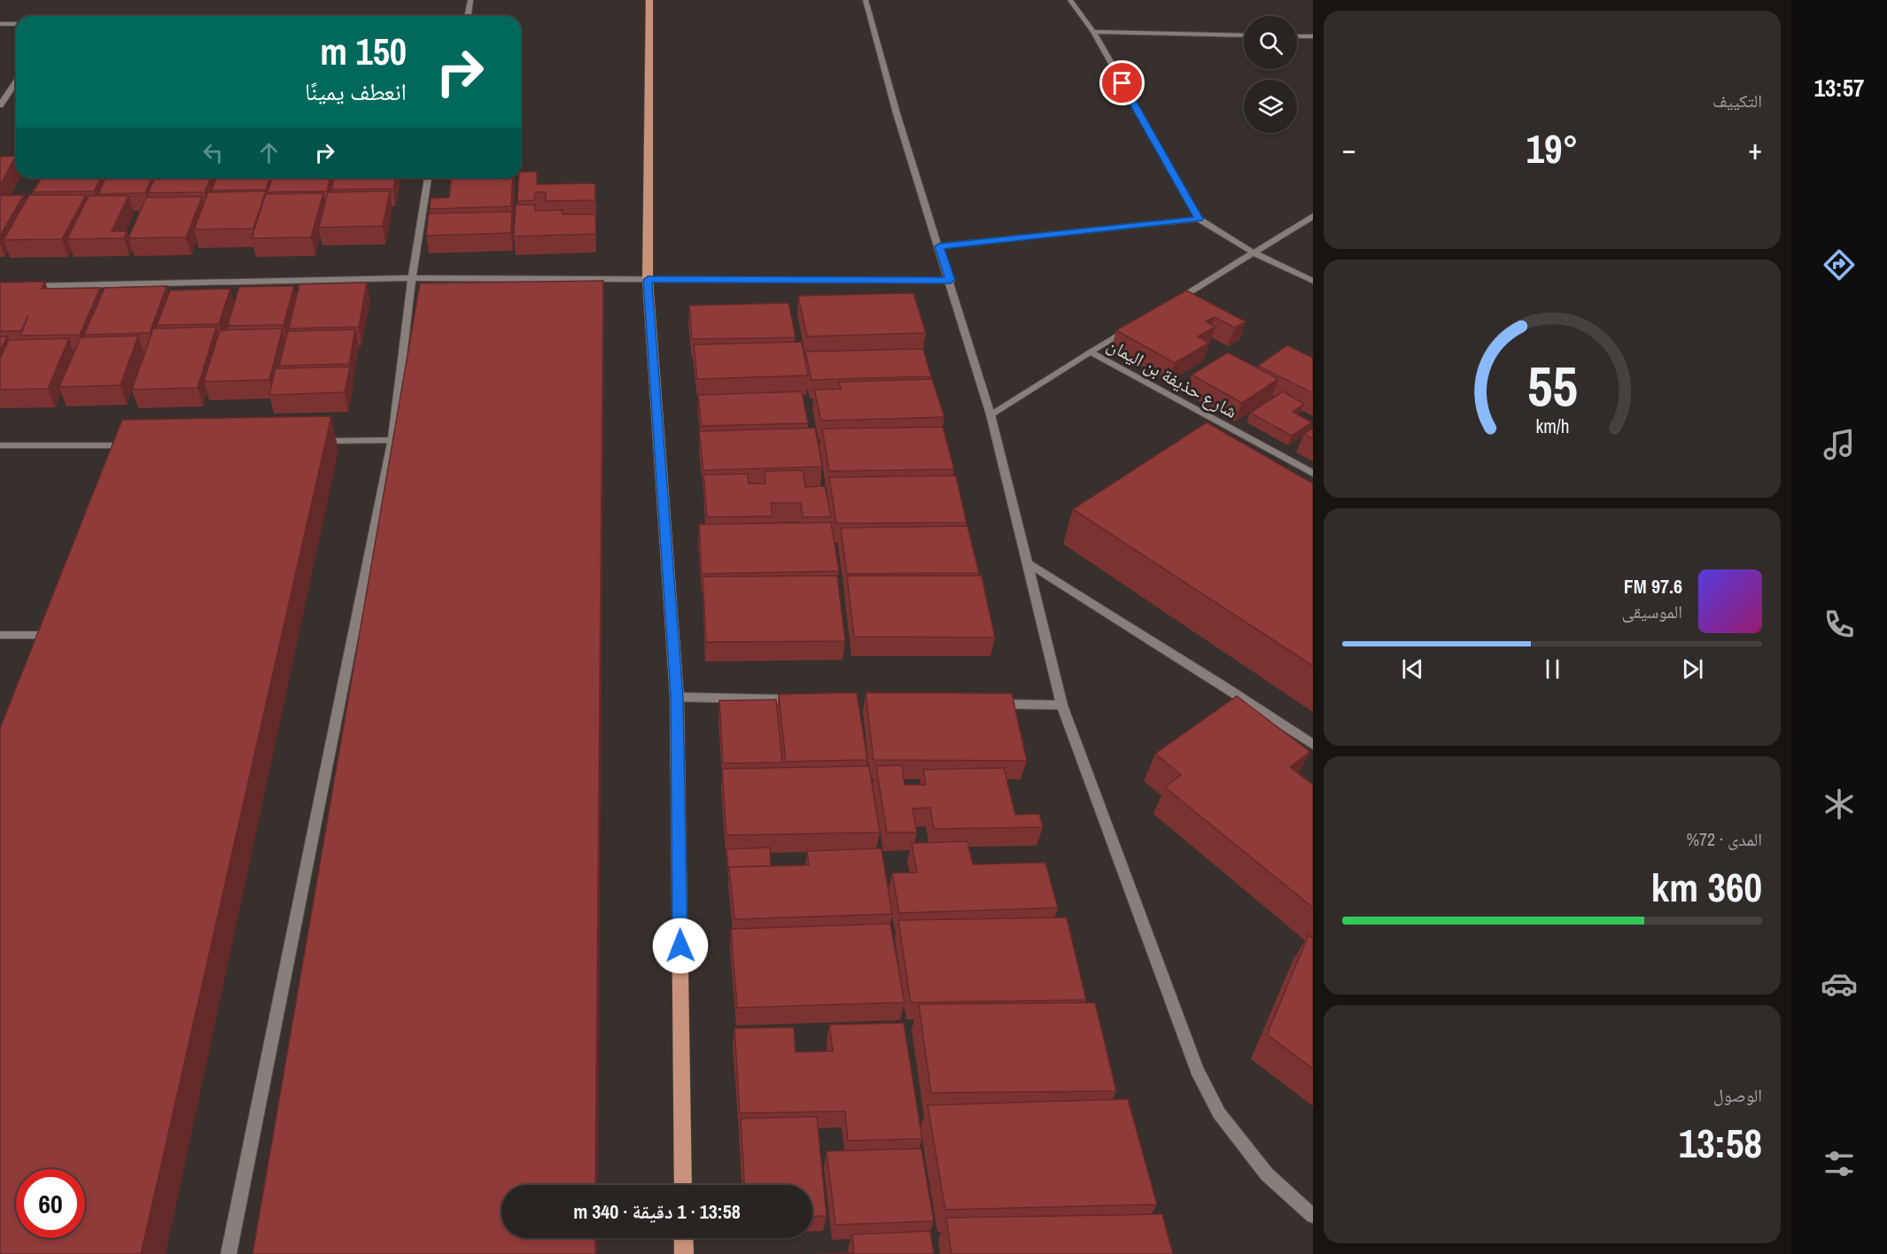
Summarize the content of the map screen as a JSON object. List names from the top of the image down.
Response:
{
  "streets": {
    "street": ["شارع حذيفة بن اليمان"]
  },
  "page": {
    "tabs": "13:57",
    "tile": [
      "التكييف",
      ["المدى · 72%", "360 km"],
      ["الوصول", "13:58"]
    ],
    "turn": ["150 m", "انعطف يمينًا"],
    "heat": ["−", "19°", "+"],
    "song": ["97.6 FM", "الموسيقى"],
    "limit": "60",
    "trip": "13:58 · 1 دقيقة · 340 m",
    "gauge": ["55", "km/h"]
  }
}
